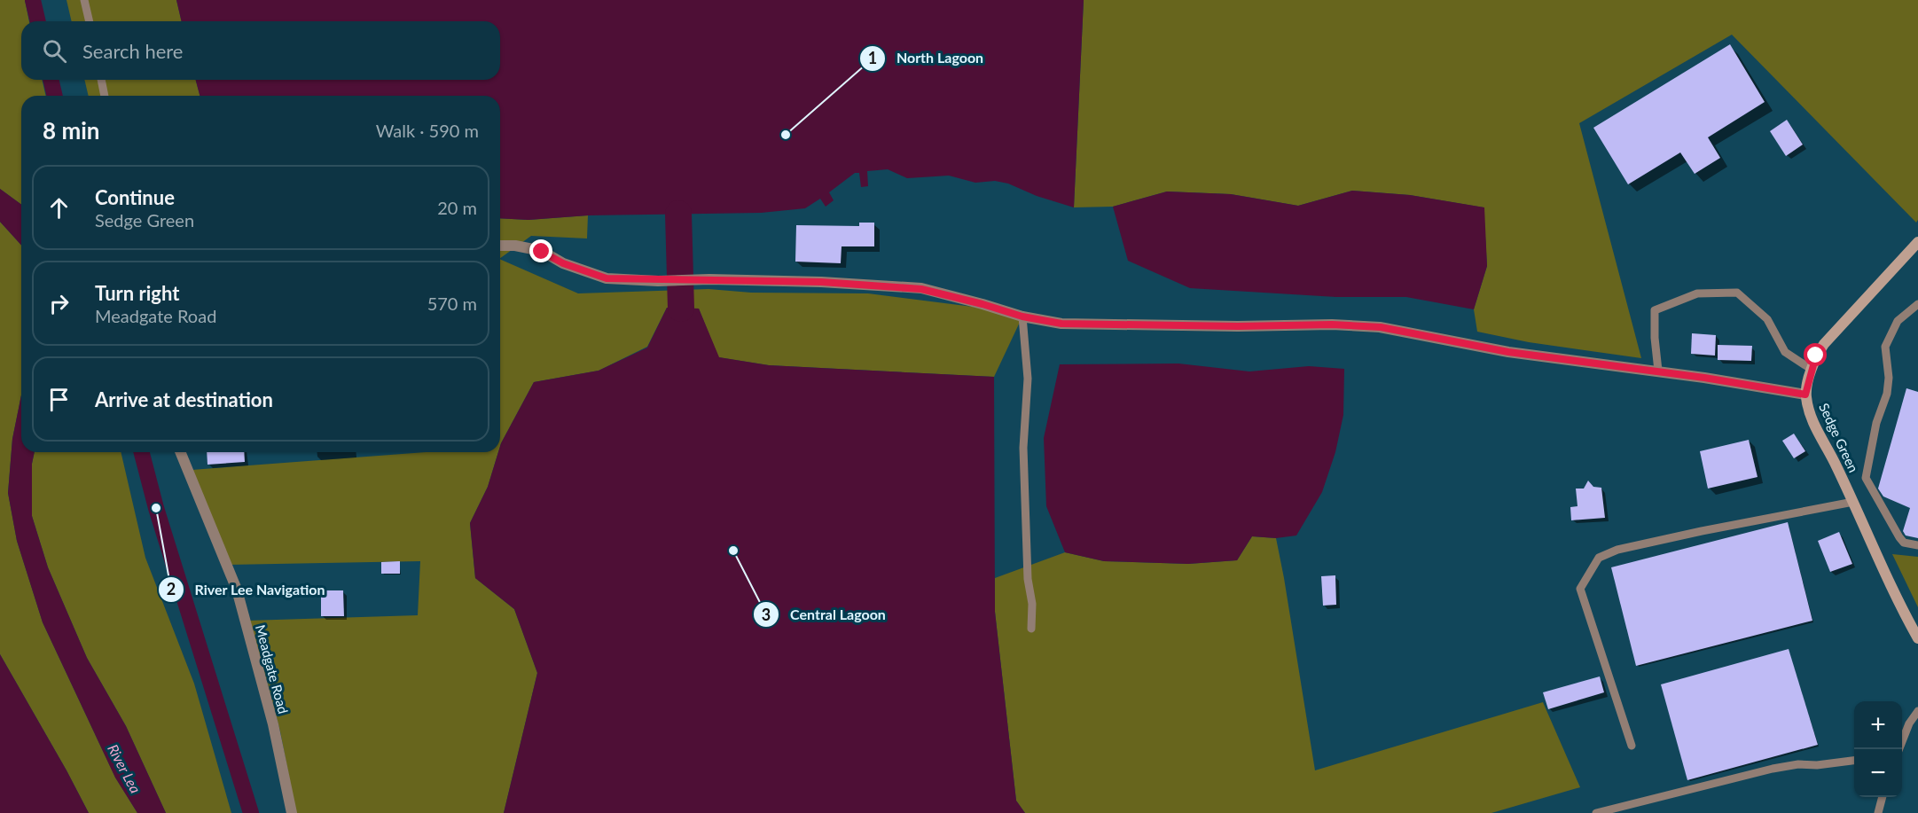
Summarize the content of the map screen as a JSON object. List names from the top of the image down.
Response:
{
  "streets": {
    "street": ["Sedge Green", "Meadgate Road"]
  },
  "water": ["River Lea"],
  "places": ["North Lagoon", "River Lee Navigation", "Central Lagoon"],
  "page": {
    "search": "Search here",
    "heading": ["8 min", "Walk · 590 m"],
    "list": [
      ["Continue", "Sedge Green", "20 m"],
      ["Turn right", "Meadgate Road", "570 m"],
      "Arrive at destination"
    ],
    "map_buttons": ["+", "−"]
  }
}
